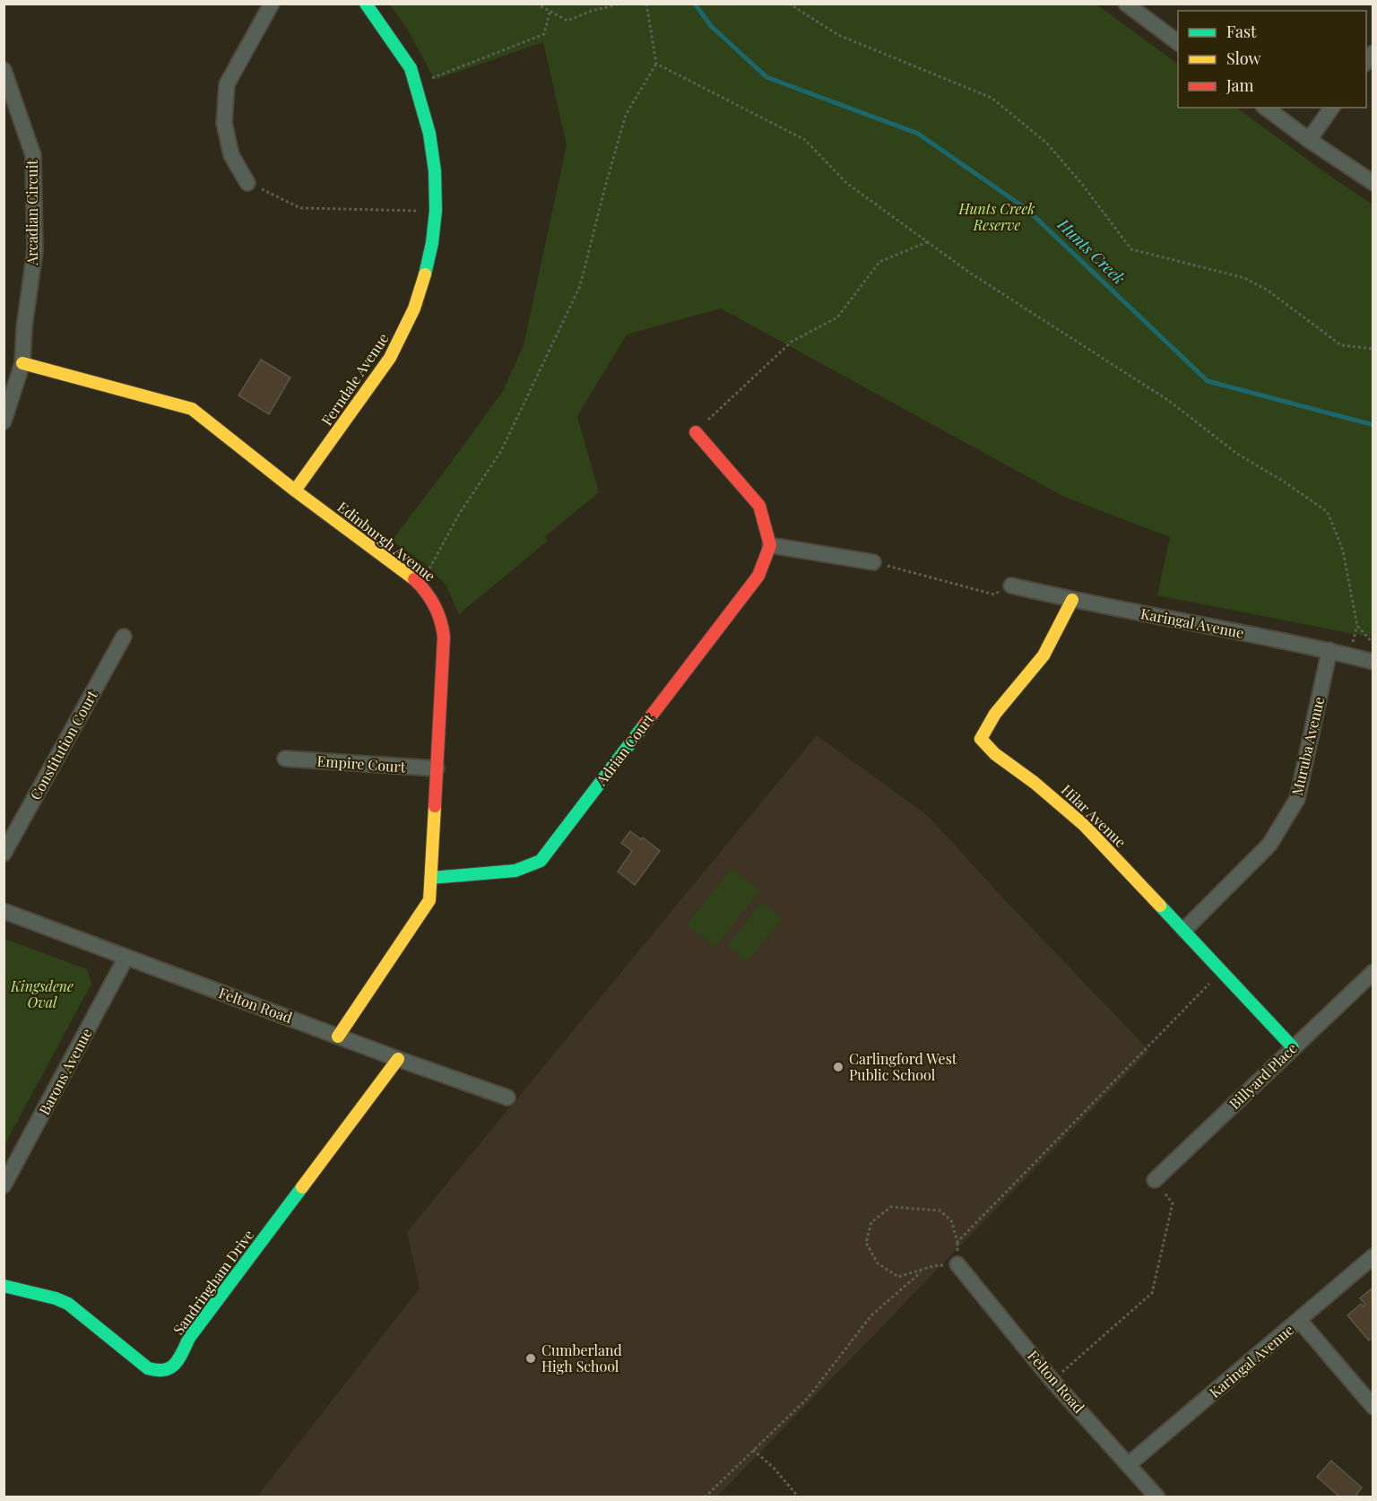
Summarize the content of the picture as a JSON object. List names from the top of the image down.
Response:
{
  "streets": {
    "street": [
      "Arcadian Circuit",
      "Ferndale Avenue",
      "Edinburgh Avenue",
      "Karingal Avenue",
      "Constitution Court",
      "Muruba Avenue",
      "Adrian Court",
      "Empire Court",
      "Hilar Avenue",
      "Felton Road",
      "Barons Avenue",
      "Billyard Place",
      "Sandringham Drive"
    ]
  },
  "crossings": [
    ["Arcadian Circuit", "Edinburgh Avenue"],
    ["Ferndale Avenue", "Edinburgh Avenue"],
    ["Edinburgh Avenue", "Adrian Court"],
    ["Edinburgh Avenue", "Empire Court"],
    ["Edinburgh Avenue", "Felton Road"],
    ["Karingal Avenue", "Muruba Avenue"],
    ["Karingal Avenue", "Hilar Avenue"],
    ["Karingal Avenue", "Felton Road"],
    ["Muruba Avenue", "Hilar Avenue"],
    ["Hilar Avenue", "Billyard Place"],
    ["Felton Road", "Barons Avenue"],
    ["Felton Road", "Sandringham Drive"]
  ],
  "water": ["Hunts Creek"],
  "parks": ["Hunts Creek Reserve", "Kingsdene Oval"],
  "places": ["Carlingford West Public School", "Cumberland High School"],
  "legend": ["Fast", "Slow", "Jam"]
}
